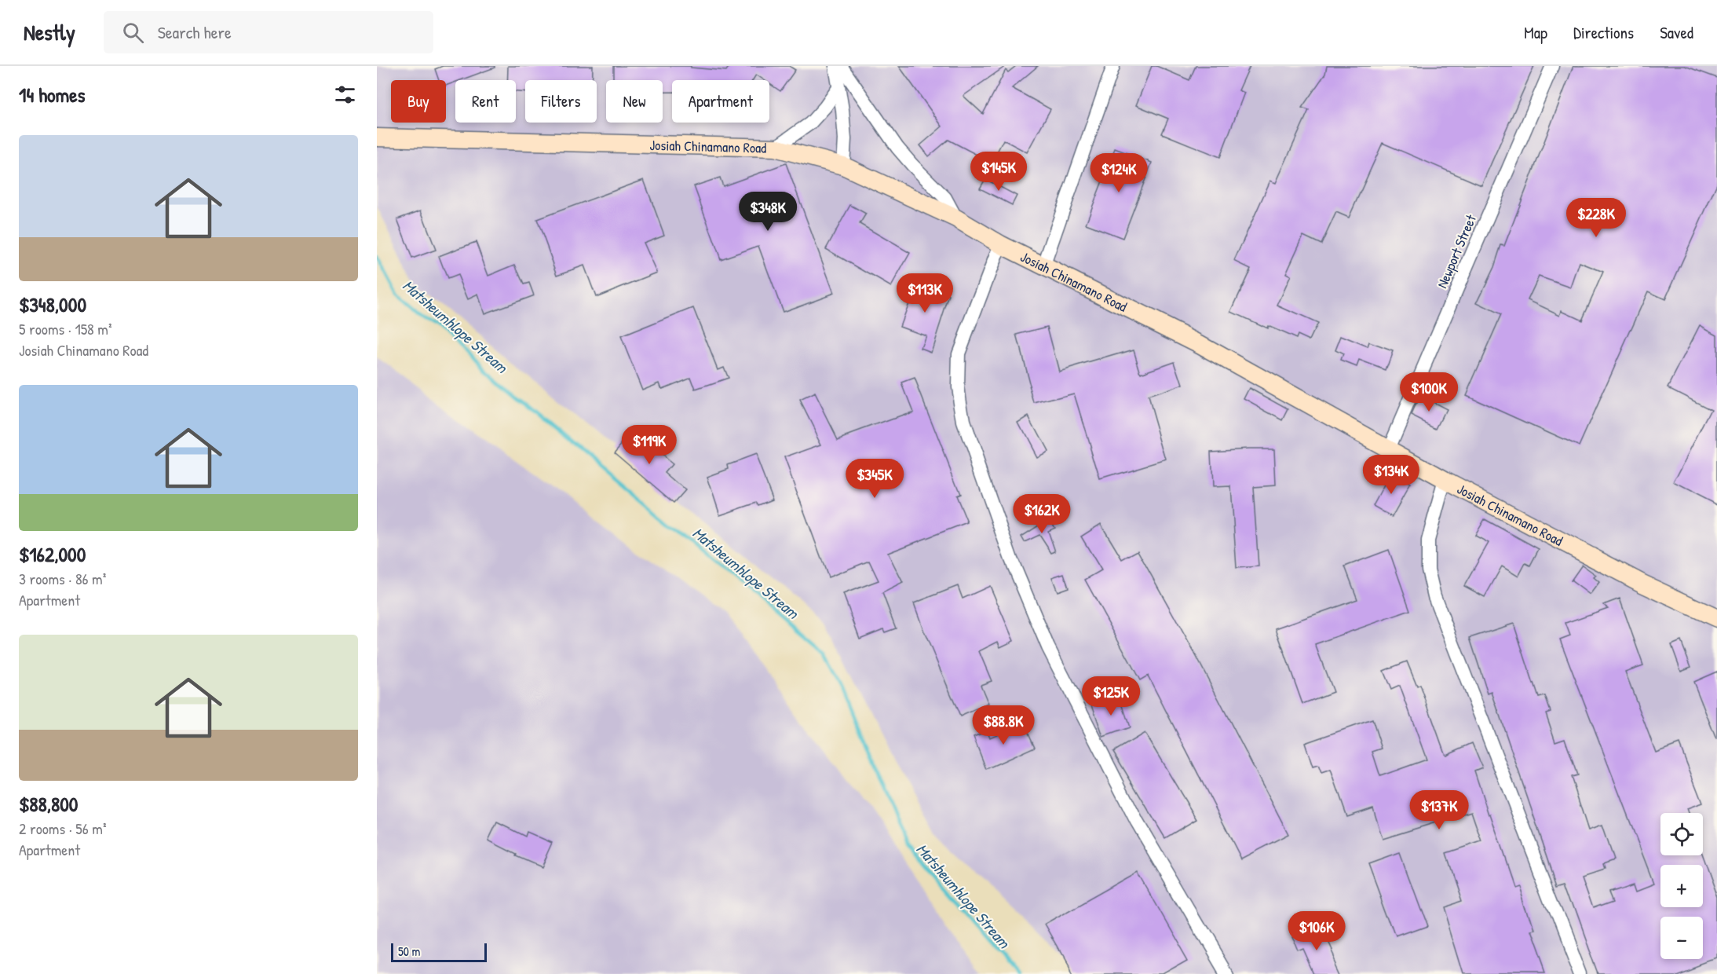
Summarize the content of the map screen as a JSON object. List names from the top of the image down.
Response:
{
  "streets": {
    "street": ["Josiah Chinamano Road", "Newport Street"]
  },
  "crossings": [
    ["Josiah Chinamano Road", "Newport Street"]
  ],
  "water": ["Matsheumhlope Stream"],
  "scale_bar": "50 m",
  "page": {
    "header": "Nestly",
    "search": "Search here",
    "nav": ["Map", "Directions", "Saved"],
    "heading": "14 homes",
    "chip": [
      "Buy",
      "Rent",
      "Filters",
      "New",
      "Apartment"
    ],
    "list": [
      {
        "name": "$348,000",
        "note": "5 rooms · 158 m² · Josiah Chinamano Road"
      },
      {
        "name": "$162,000",
        "note": "3 rooms · 86 m² · Apartment"
      },
      {
        "name": "$88,800",
        "note": "2 rooms · 56 m² · Apartment"
      }
    ],
    "price": [
      "$145K",
      "$124K",
      "$348K",
      "$228K",
      "$113K",
      "$100K",
      "$119K",
      "$134K",
      "$345K",
      "$162K",
      "$125K",
      "$88.8K",
      "$137K",
      "$106K"
    ],
    "map_buttons": ["+", "−"],
    "scale": "50 m"
  }
}
